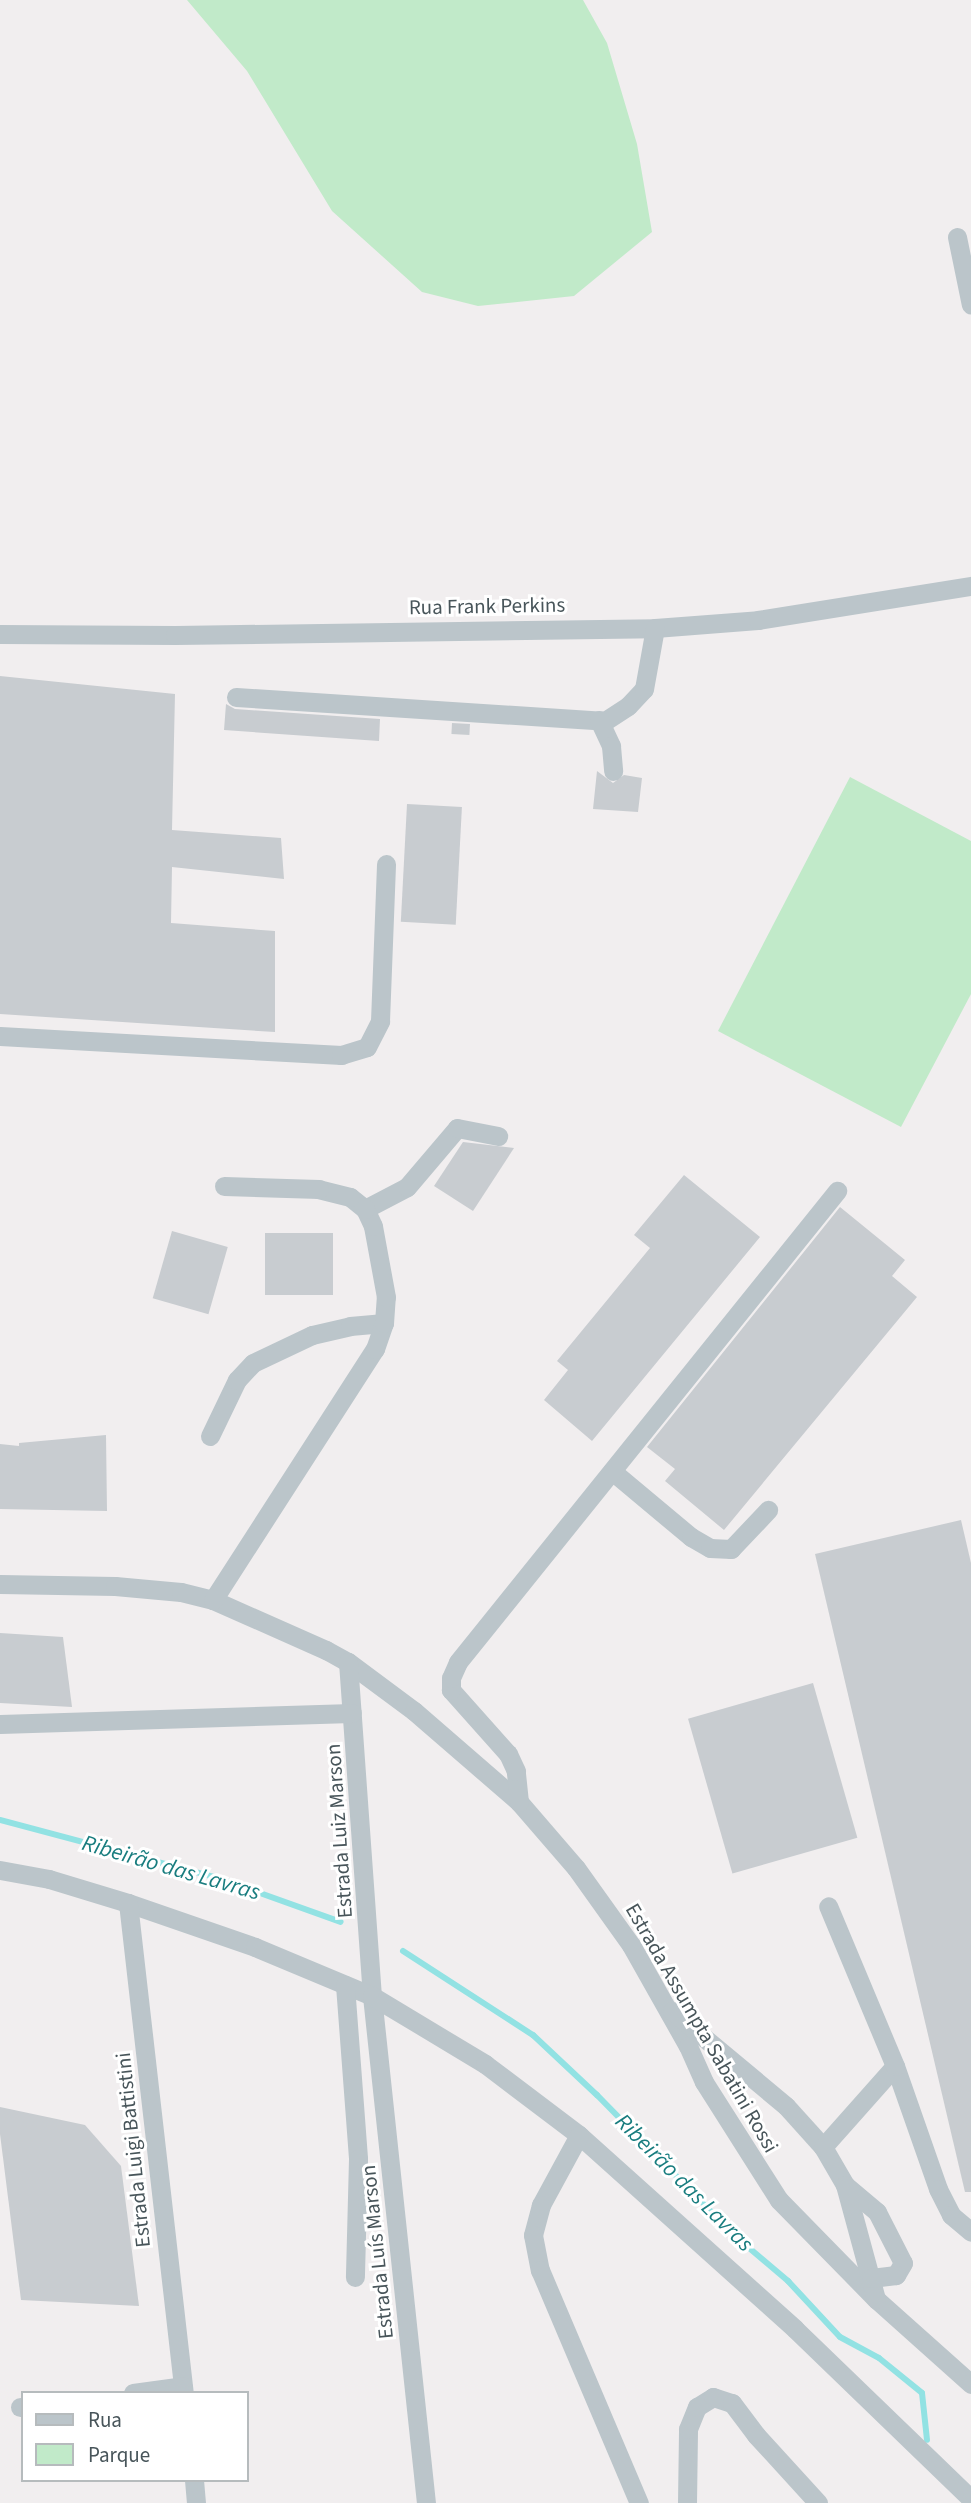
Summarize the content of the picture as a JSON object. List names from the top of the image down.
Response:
{
  "streets": {
    "street": [
      "Rua Frank Perkins",
      "Estrada Luiz Marson",
      "Estrada Assumpta Sabatini Rossi",
      "Estrada Luigi Battistini",
      "Estrada Luís Marson"
    ]
  },
  "crossings": [
    ["Estrada Luiz Marson", "Estrada Assumpta Sabatini Rossi"],
    ["Estrada Luiz Marson", "Estrada Luís Marson"]
  ],
  "water": ["Ribeirão das Lavras"],
  "legend": ["Rua", "Parque"]
}
